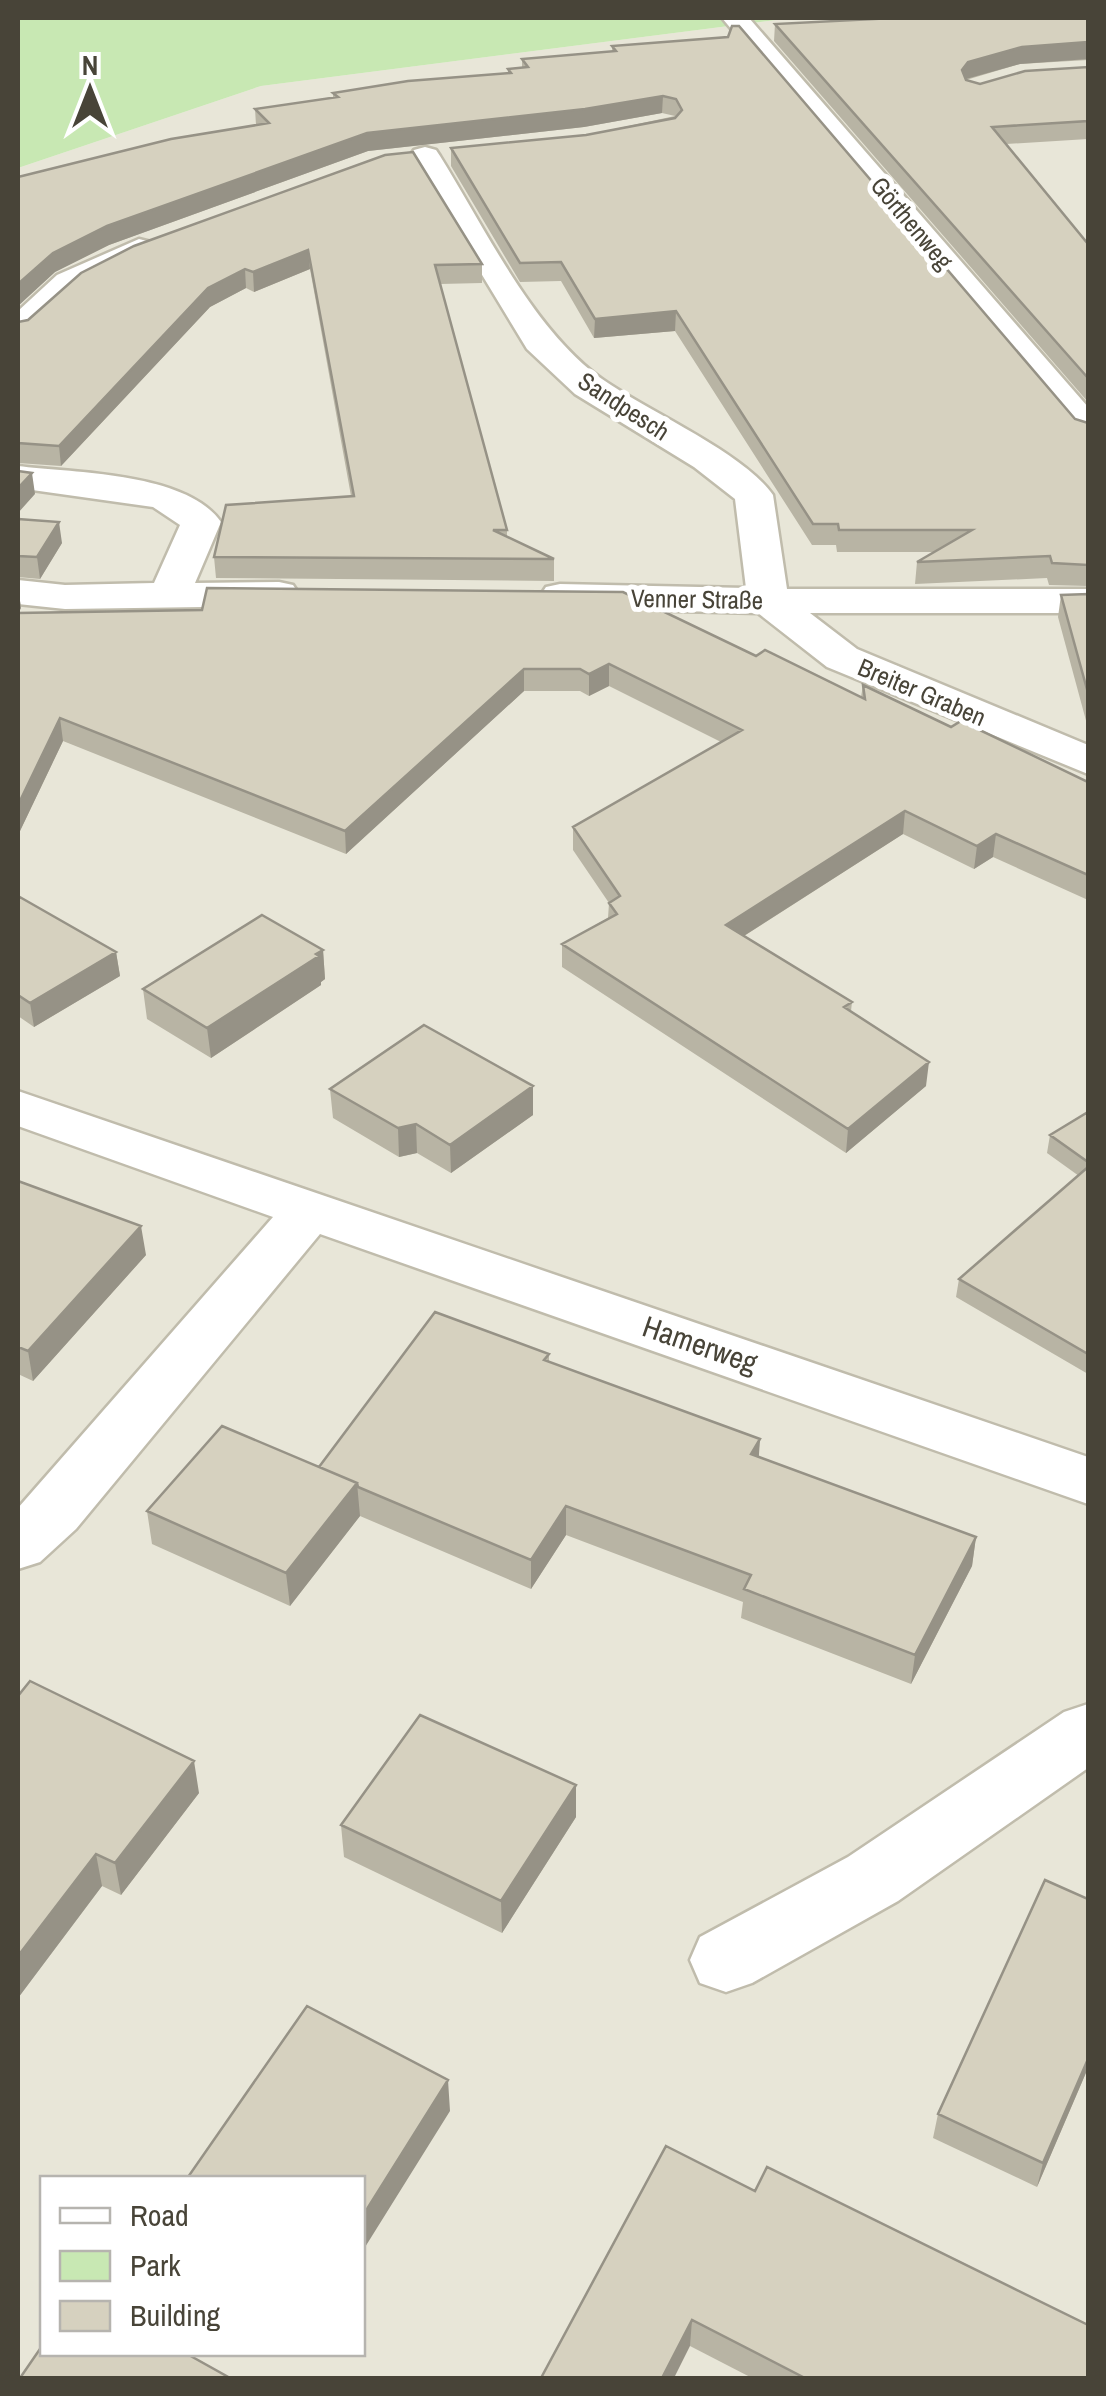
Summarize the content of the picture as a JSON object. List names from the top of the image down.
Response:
{
  "streets": {
    "street": [
      "Görthenweg",
      "Sandpesch",
      "Venner Straße",
      "Breiter Graben",
      "Hamerweg"
    ]
  },
  "crossings": [
    ["Sandpesch", "Venner Straße"],
    ["Sandpesch", "Breiter Graben"],
    ["Venner Straße", "Breiter Graben"]
  ],
  "legend": ["Road", "Park", "Building"],
  "north": "top"
}
